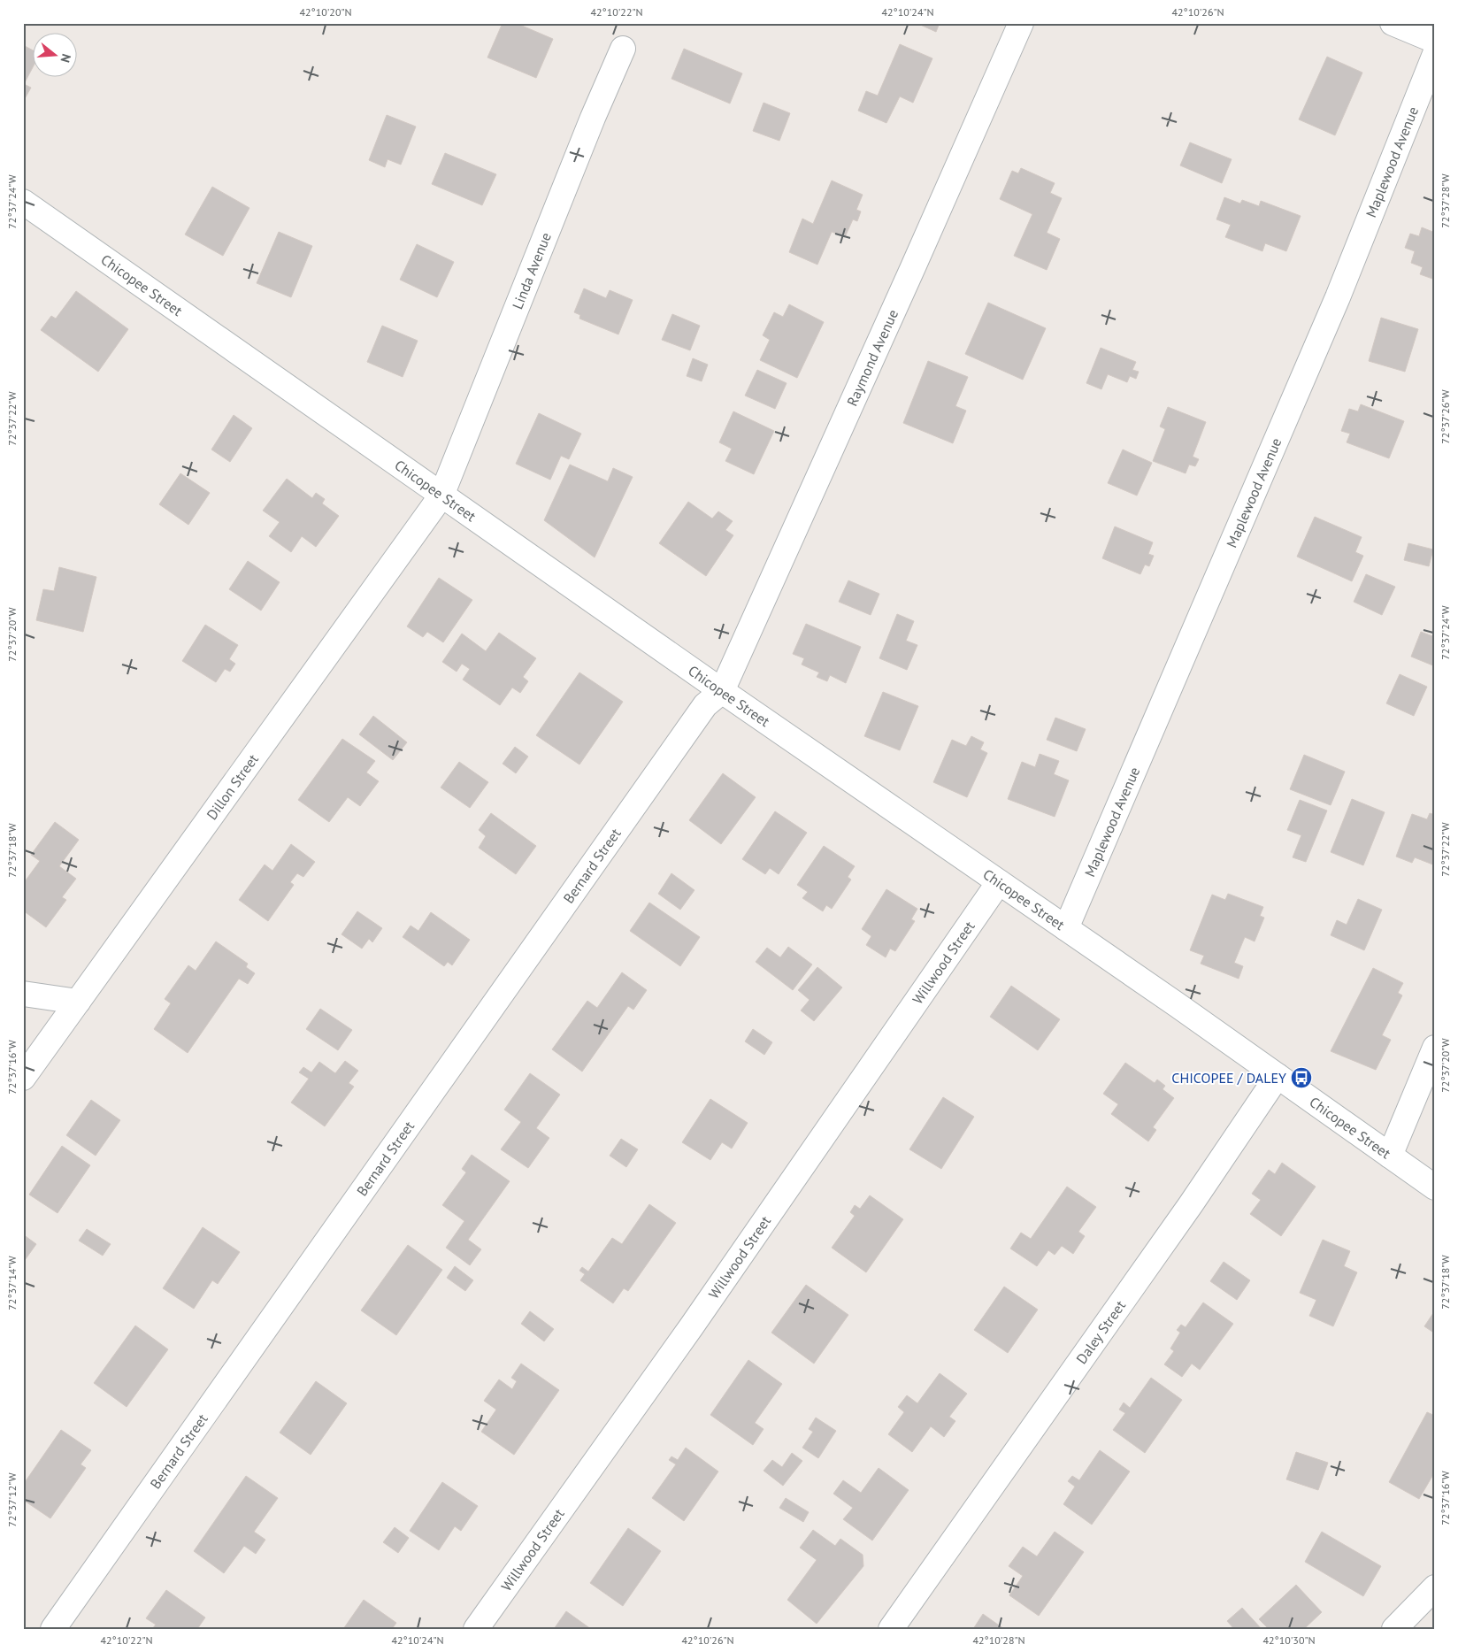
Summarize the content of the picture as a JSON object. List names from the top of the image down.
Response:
{
  "streets": {
    "street": [
      "Maplewood Avenue",
      "Linda Avenue",
      "Chicopee Street",
      "Raymond Avenue",
      "Dillon Street",
      "Bernard Street",
      "Willwood Street",
      "Daley Street"
    ]
  },
  "crossings": [
    ["Maplewood Avenue", "Chicopee Street"],
    ["Linda Avenue", "Chicopee Street"],
    ["Linda Avenue", "Dillon Street"],
    ["Chicopee Street", "Raymond Avenue"],
    ["Chicopee Street", "Dillon Street"],
    ["Chicopee Street", "Bernard Street"],
    ["Chicopee Street", "Willwood Street"],
    ["Chicopee Street", "Daley Street"],
    ["Raymond Avenue", "Bernard Street"]
  ],
  "places": {
    "bus stop": ["CHICOPEE / DALEY"]
  },
  "north": "right",
  "coordinates": [
    "42°10'20\"N",
    "42°10'22\"N",
    "42°10'24\"N",
    "42°10'26\"N",
    "72°37'28\"W",
    "72°37'24\"W",
    "72°37'26\"W",
    "72°37'22\"W",
    "72°37'20\"W",
    "72°37'18\"W",
    "72°37'16\"W",
    "72°37'14\"W",
    "72°37'12\"W",
    "42°10'28\"N",
    "42°10'30\"N"
  ]
}
